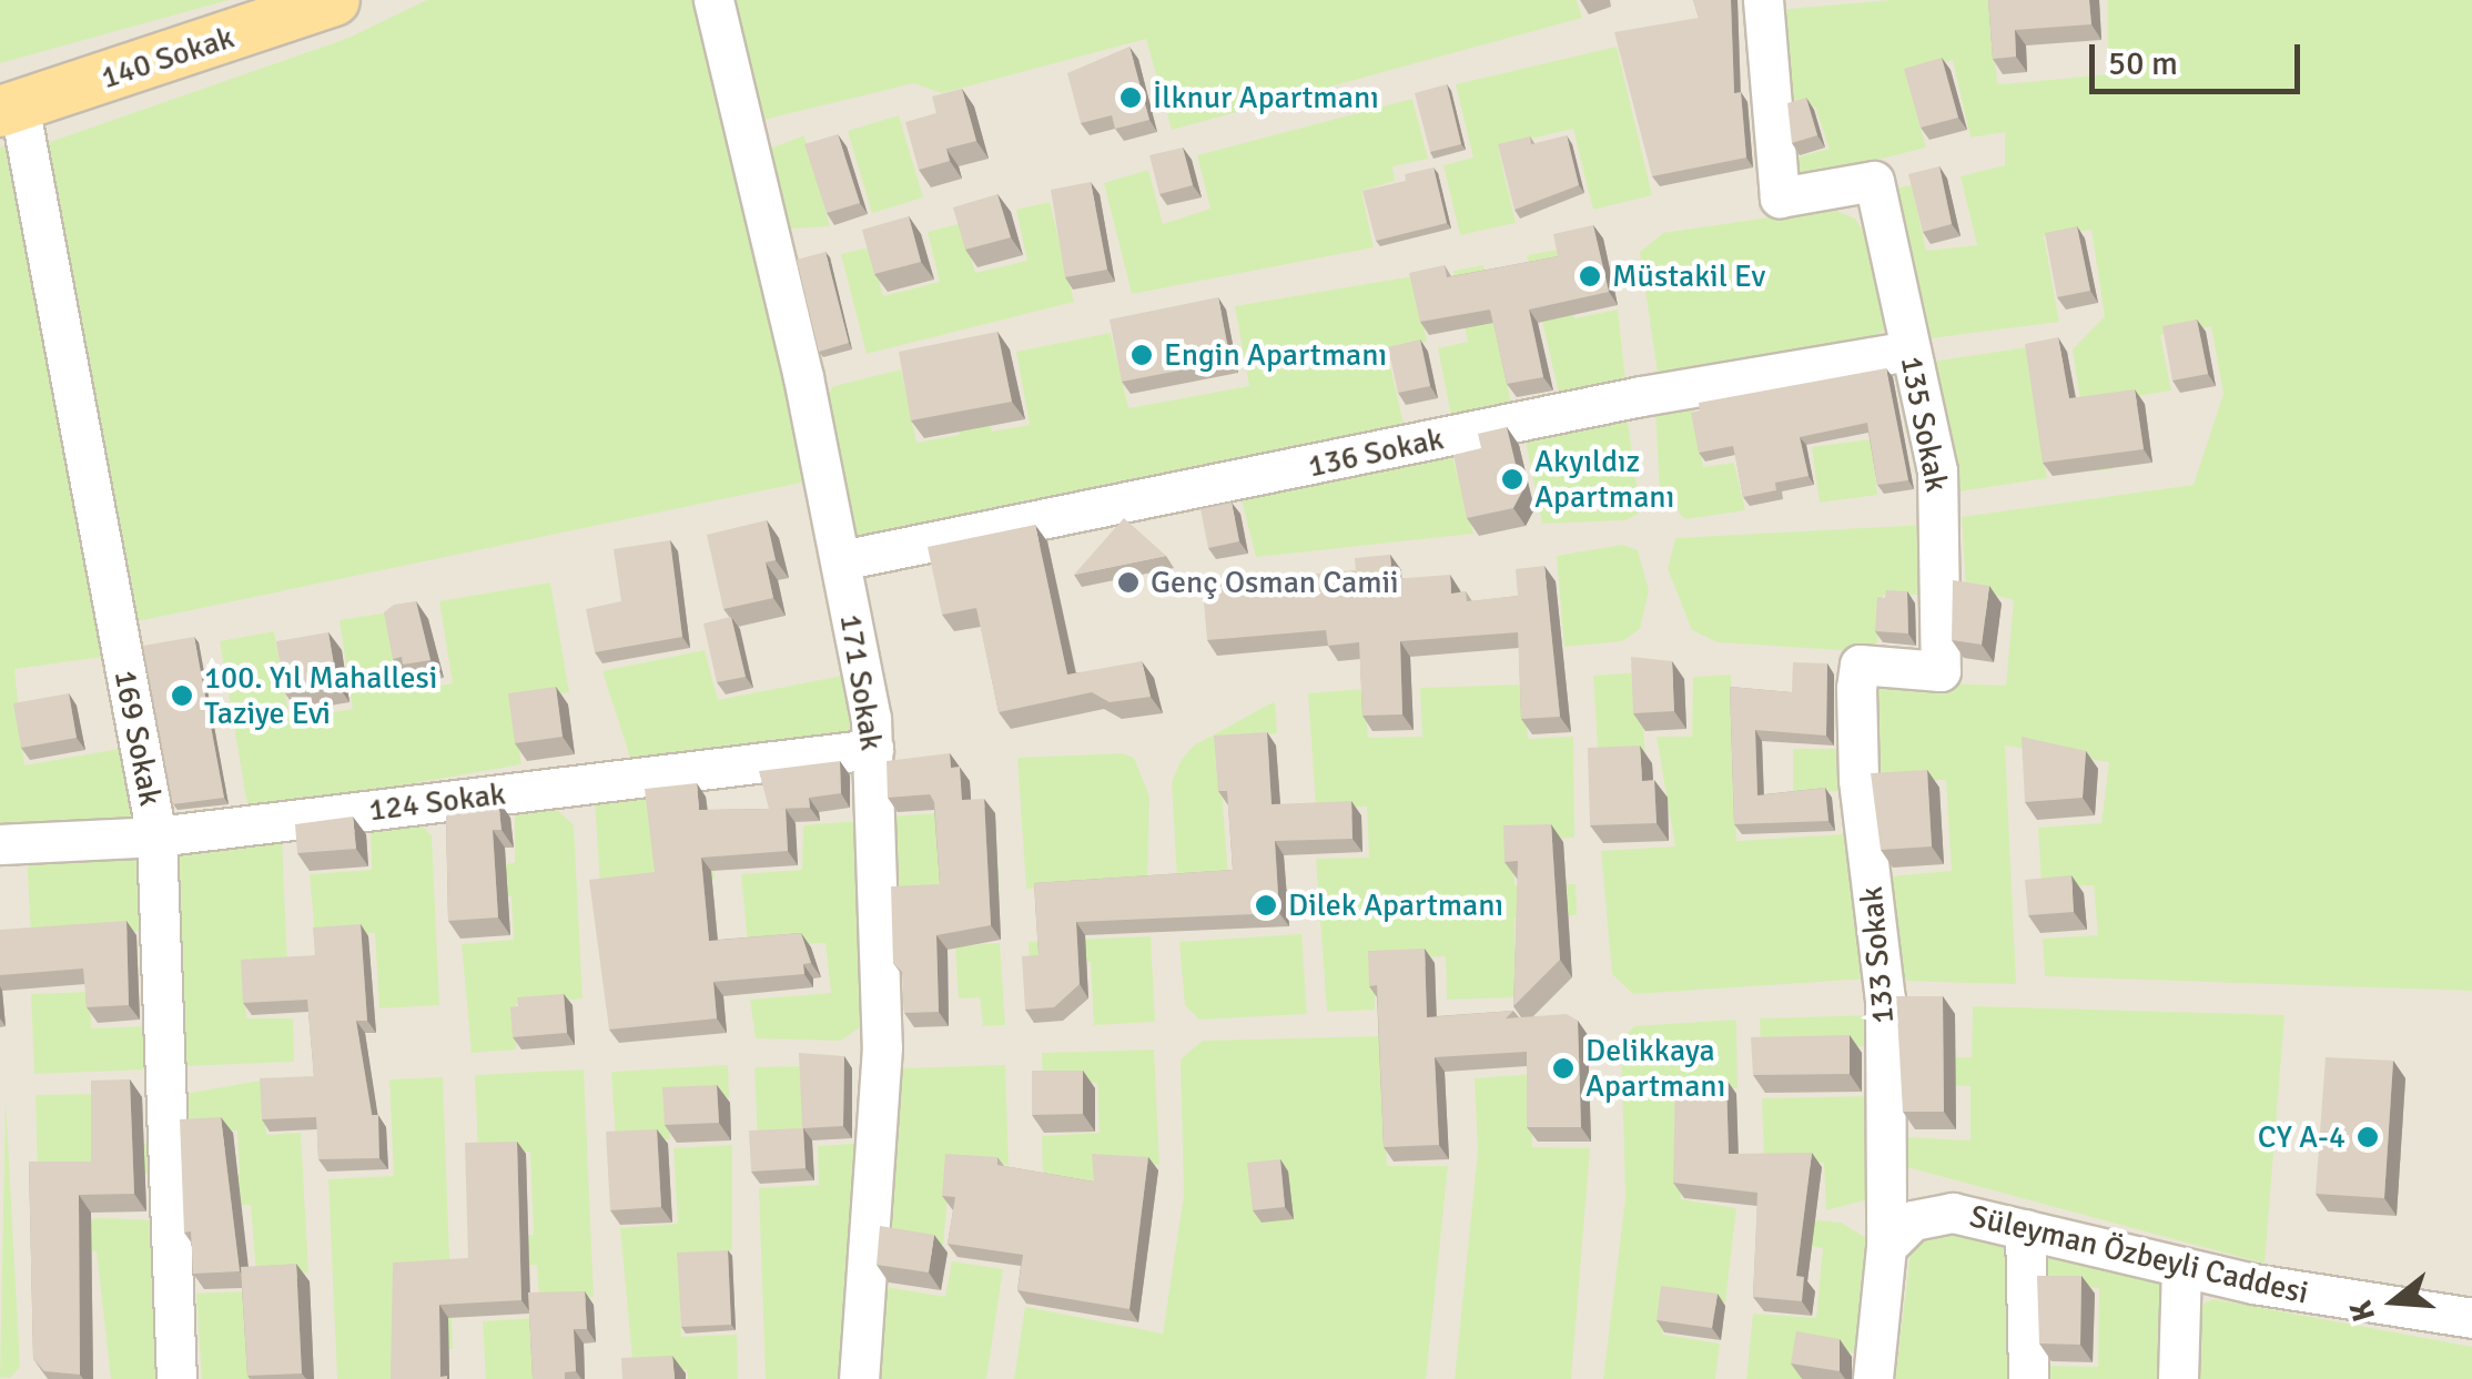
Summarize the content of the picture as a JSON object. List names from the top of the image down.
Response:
{
  "streets": {
    "main road": ["140 Sokak"],
    "street": [
      "135 Sokak",
      "136 Sokak",
      "171 Sokak",
      "169 Sokak",
      "124 Sokak",
      "133 Sokak",
      "Süleyman Özbeyli Caddesi"
    ]
  },
  "crossings": [
    ["140 Sokak", "169 Sokak"],
    ["135 Sokak", "136 Sokak"],
    ["135 Sokak", "133 Sokak"],
    ["136 Sokak", "171 Sokak"],
    ["171 Sokak", "124 Sokak"],
    ["169 Sokak", "124 Sokak"],
    ["133 Sokak", "Süleyman Özbeyli Caddesi"]
  ],
  "places": [
    "İlknur Apartmanı",
    "Müstakil Ev",
    "Engin Apartmanı",
    "Akyıldız Apartmanı",
    "Genç Osman Camii",
    "100. Yıl Mahallesi Taziye Evi",
    "Dilek Apartmanı",
    "Delikkaya Apartmanı",
    "CY A-4"
  ],
  "scale_bar": "50 m",
  "north": "left"
}
